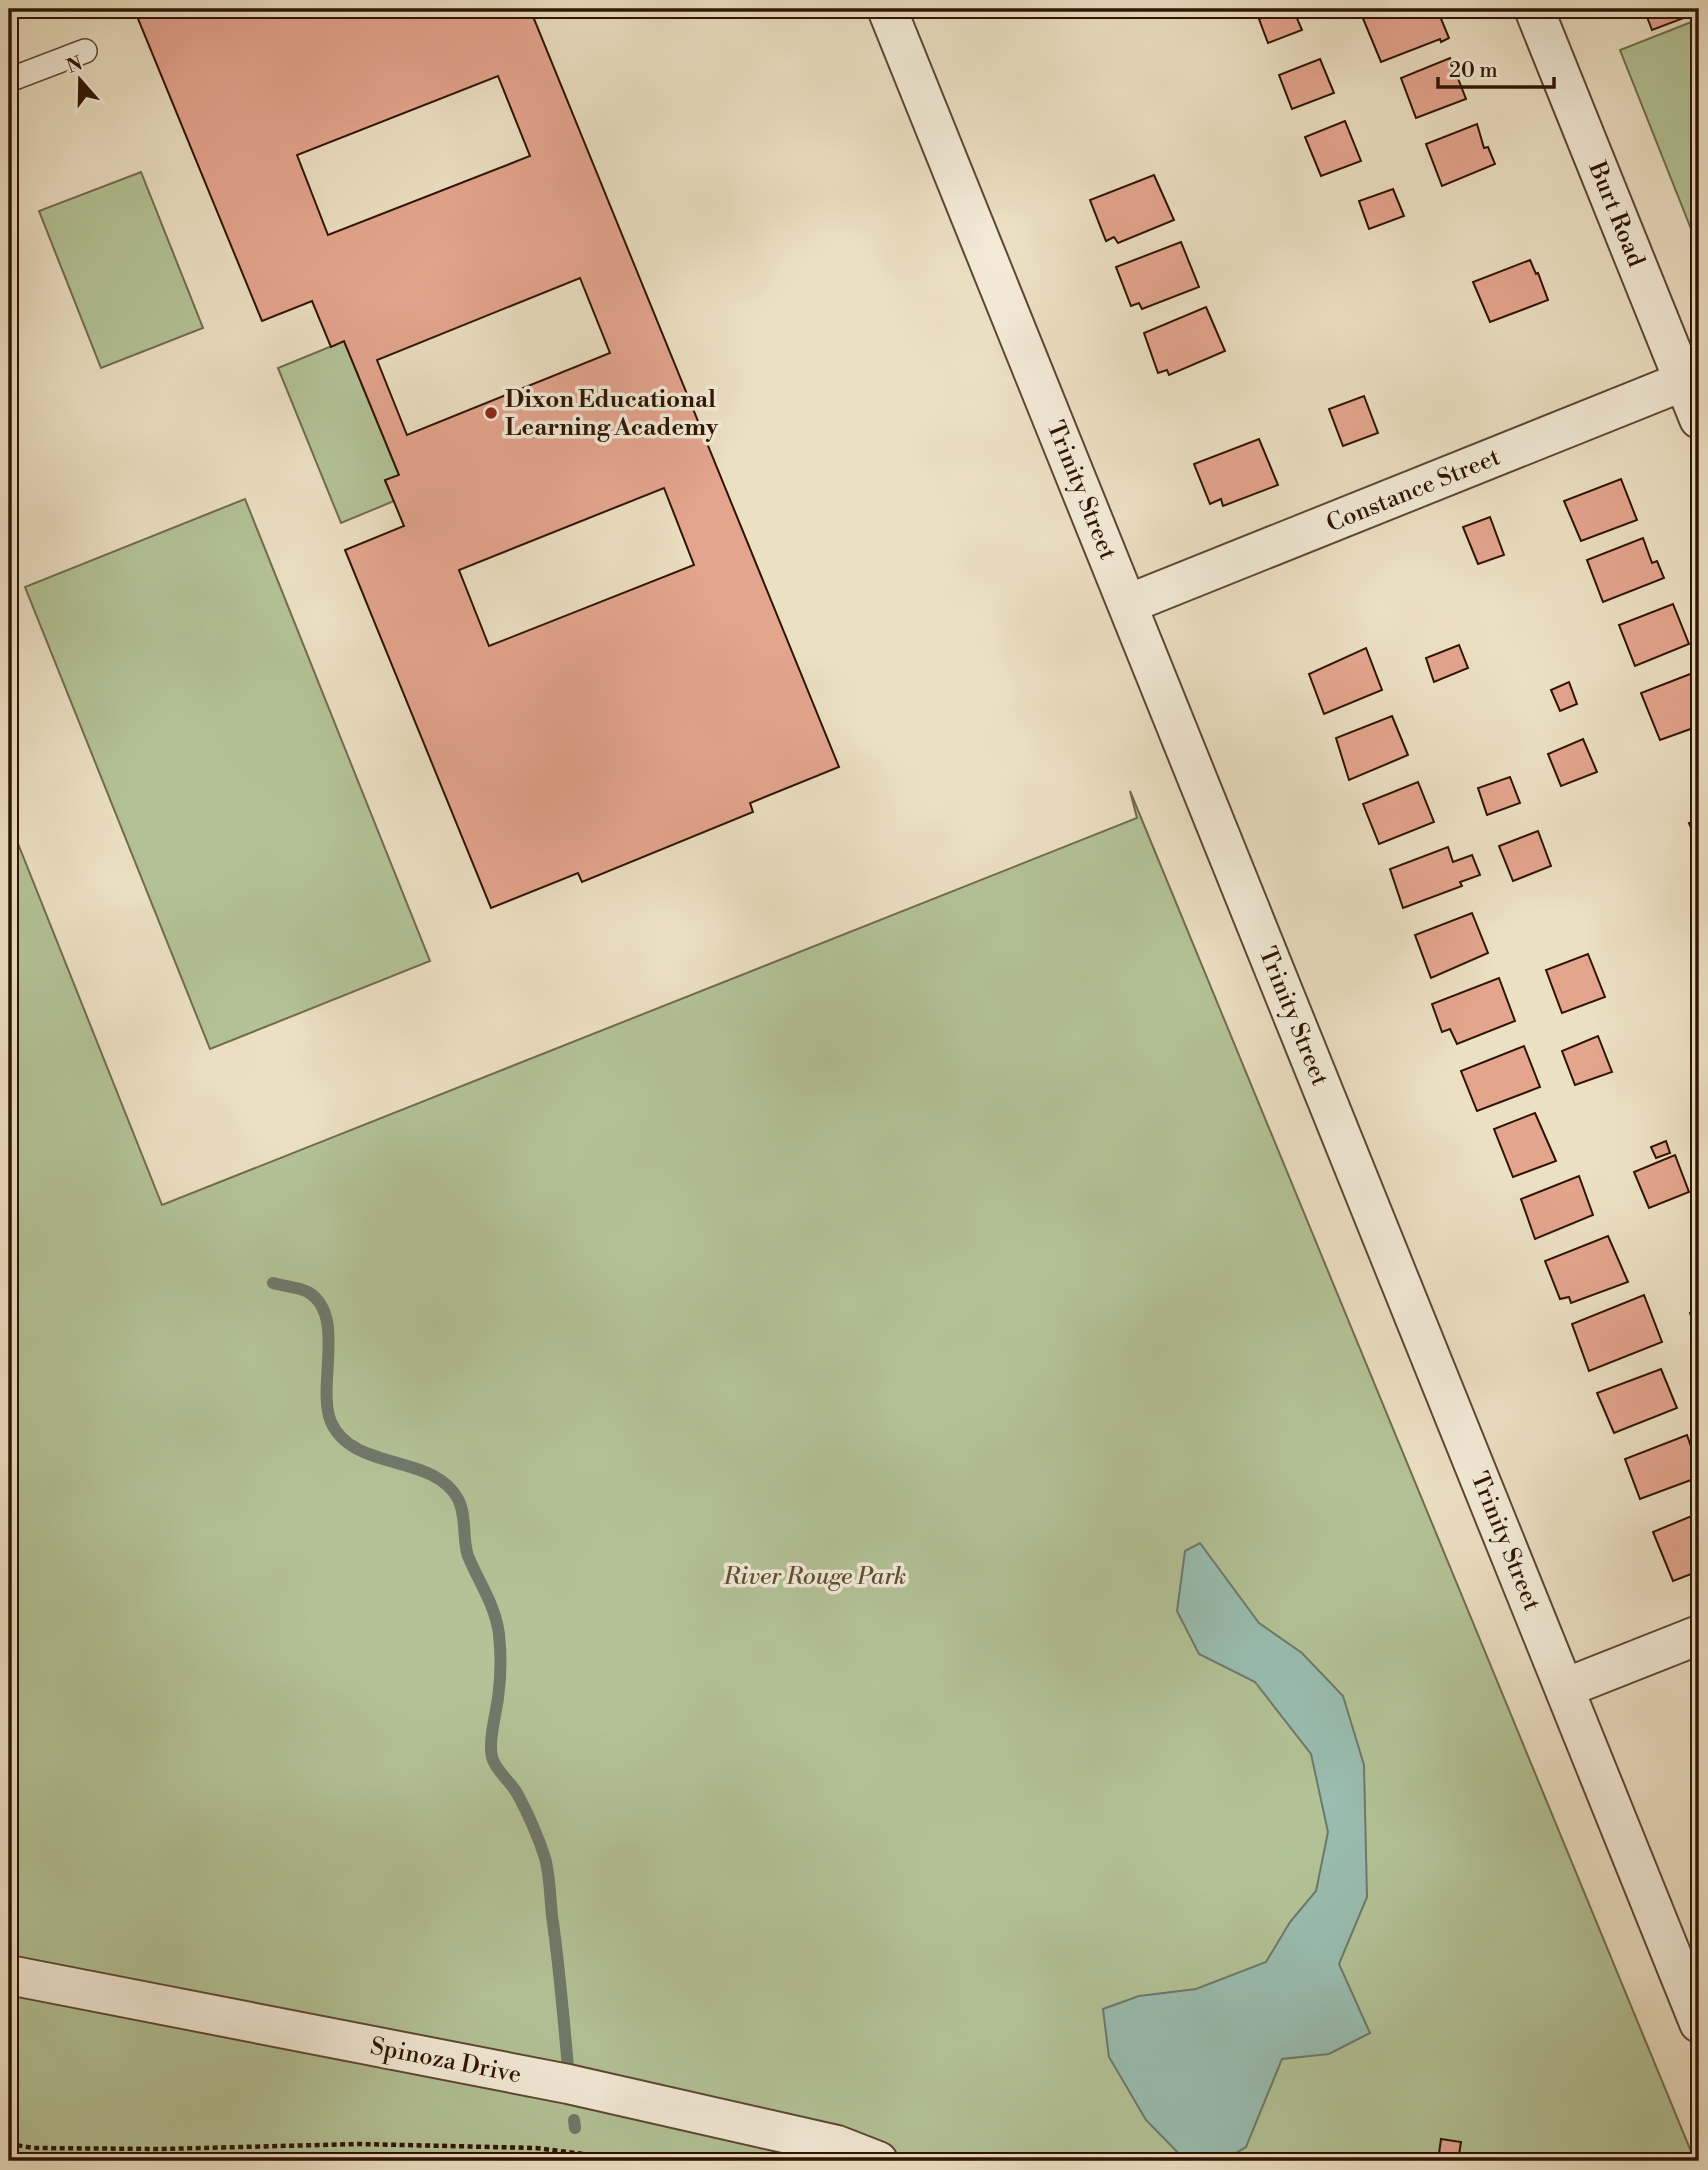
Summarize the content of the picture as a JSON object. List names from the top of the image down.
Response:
{
  "streets": {
    "street": [
      "Burt Road",
      "Trinity Street",
      "Constance Street",
      "Spinoza Drive"
    ]
  },
  "crossings": [
    ["Burt Road", "Constance Street"],
    ["Trinity Street", "Constance Street"]
  ],
  "parks": ["River Rouge Park"],
  "places": ["Dixon Educational Learning Academy"],
  "scale_bar": "20 m",
  "north": "top"
}
